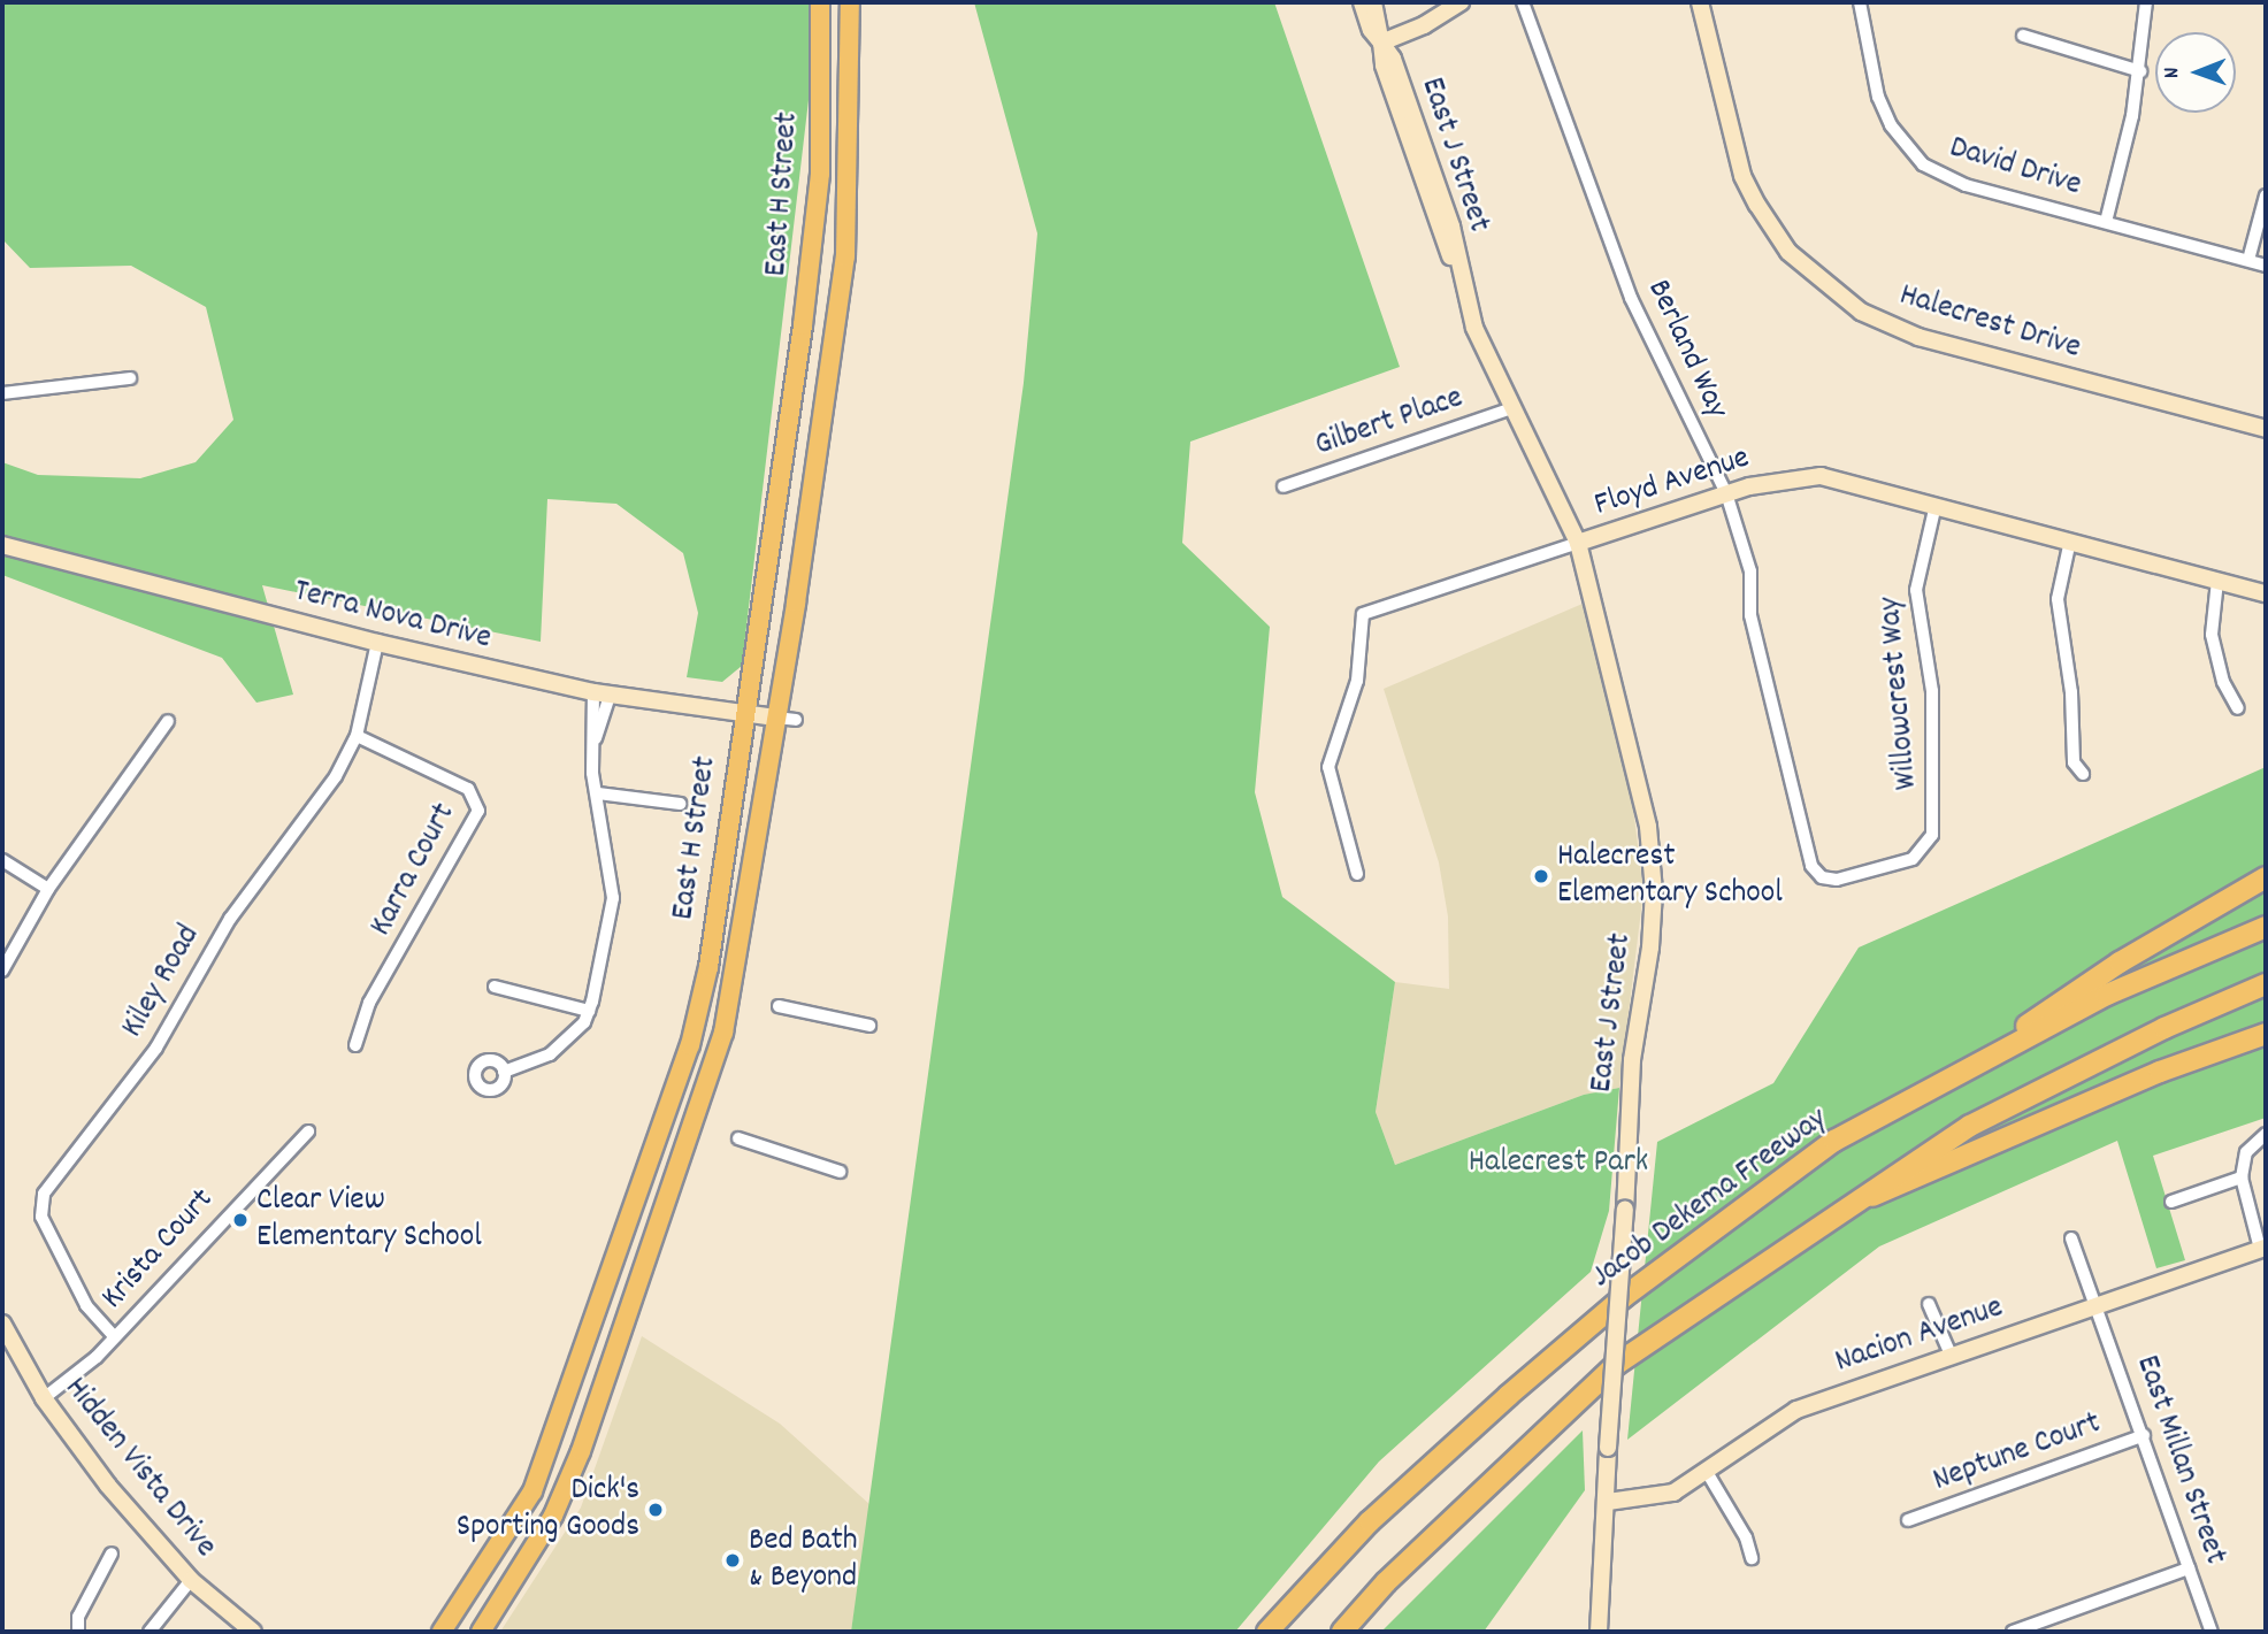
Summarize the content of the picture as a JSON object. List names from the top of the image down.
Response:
{
  "streets": {
    "highway": ["Jacob Dekema Freeway"],
    "main road": ["East H Street"],
    "street": [
      "East J Street",
      "David Drive",
      "Halecrest Drive",
      "Berland Way",
      "Gilbert Place",
      "Floyd Avenue",
      "Terra Nova Drive",
      "Willowcrest Way",
      "Karra Court",
      "Kiley Road",
      "Krista Court",
      "Nacion Avenue",
      "Neptune Court",
      "East Millan Street",
      "Hidden Vista Drive"
    ]
  },
  "crossings": [
    ["East J Street", "Gilbert Place"],
    ["East J Street", "Floyd Avenue"],
    ["East J Street", "Nacion Avenue"],
    ["East H Street", "Terra Nova Drive"],
    ["Berland Way", "Floyd Avenue"],
    ["Berland Way", "Willowcrest Way"],
    ["Floyd Avenue", "Willowcrest Way"],
    ["Terra Nova Drive", "Kiley Road"],
    ["Karra Court", "Kiley Road"],
    ["Kiley Road", "Krista Court"],
    ["Krista Court", "Hidden Vista Drive"],
    ["Nacion Avenue", "East Millan Street"],
    ["Neptune Court", "East Millan Street"]
  ],
  "parks": ["Halecrest Park"],
  "places": [
    "Halecrest Elementary School",
    "Clear View Elementary School",
    "Dick's Sporting Goods",
    "Bed Bath & Beyond"
  ],
  "north": "left"
}
